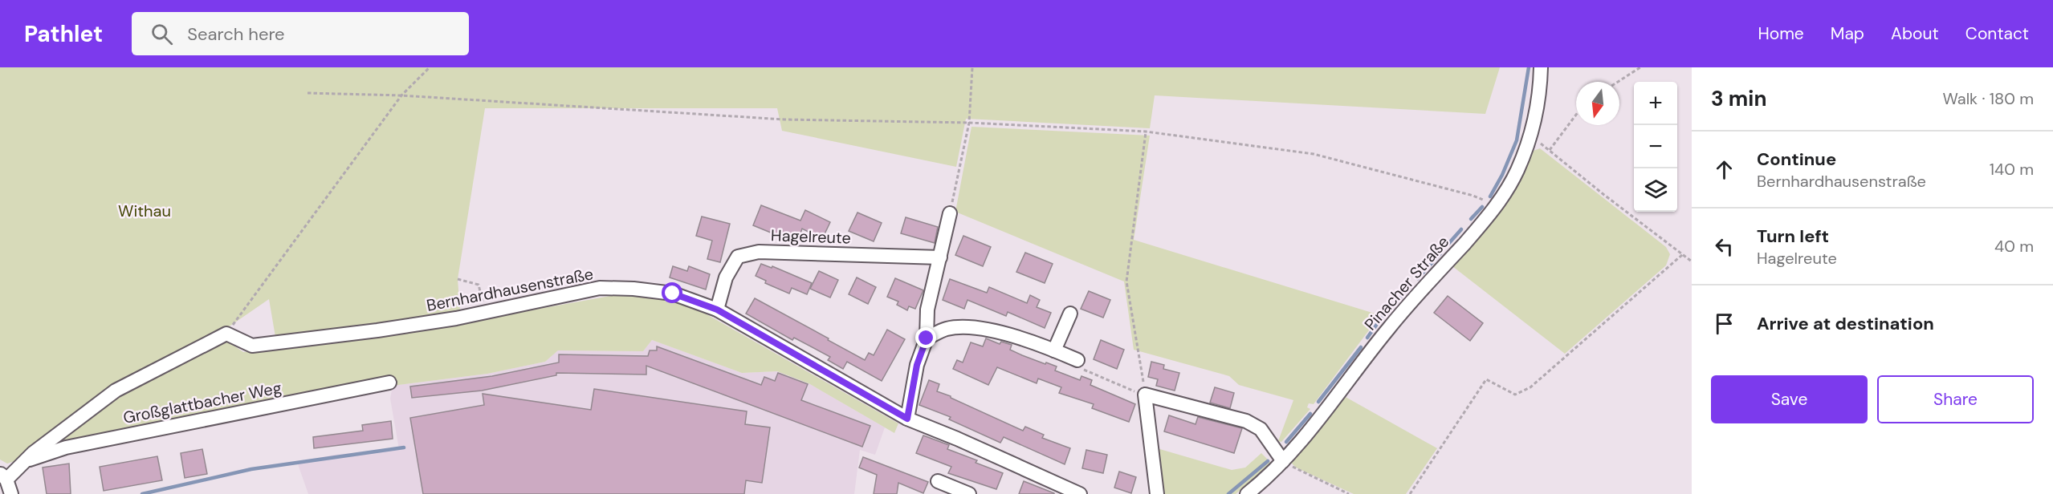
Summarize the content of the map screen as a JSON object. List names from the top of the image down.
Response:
{
  "streets": {
    "street": [
      "Hagelreute",
      "Pinacher Straße",
      "Bernhardhausenstraße",
      "Großglattbacher Weg"
    ]
  },
  "crossings": [
    ["Hagelreute", "Bernhardhausenstraße"]
  ],
  "parks": ["Withau"],
  "north": "bottom",
  "page": {
    "header": "Pathlet",
    "search": "Search here",
    "nav": [
      "Home",
      "Map",
      "About",
      "Contact"
    ],
    "heading": ["3 min", "Walk · 180 m"],
    "map_buttons": ["+", "−"],
    "list": [
      ["Continue", "Bernhardhausenstraße", "140 m"],
      ["Turn left", "Hagelreute", "40 m"],
      "Arrive at destination"
    ],
    "buttons": ["Save", "Share"]
  }
}
